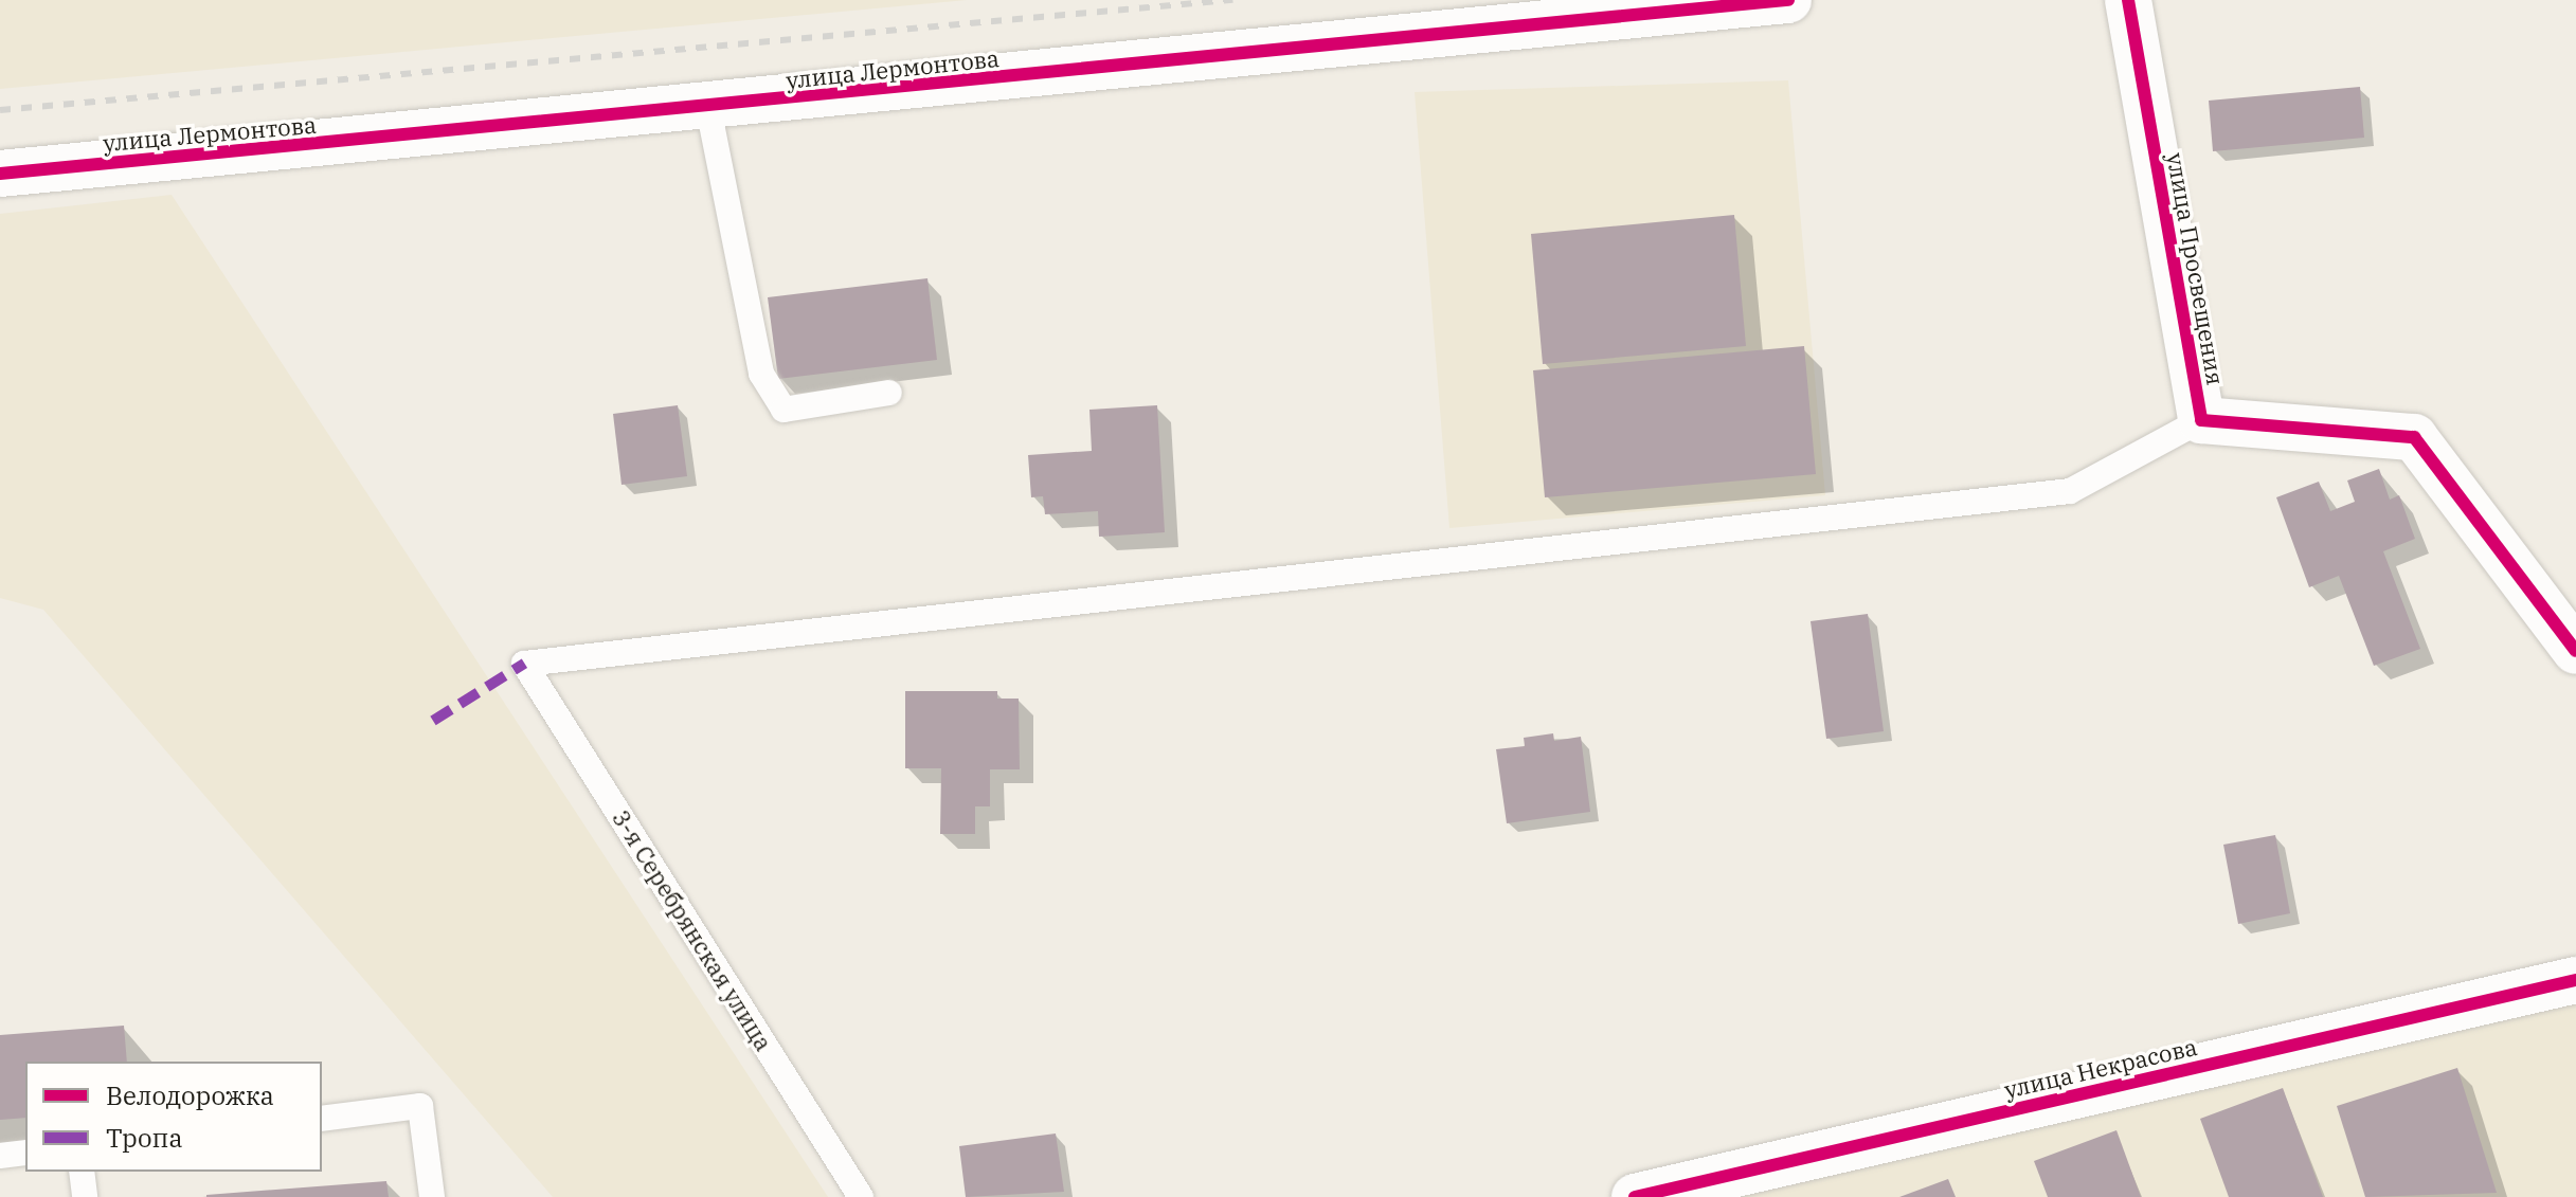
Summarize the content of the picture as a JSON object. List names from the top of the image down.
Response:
{
  "streets": {
    "street": ["улица Лермонтова", "улица Просвещения", "улица Некрасова"],
    "lane": ["3-я Серебрянская улица"]
  },
  "crossings": [
    ["улица Просвещения", "3-я Серебрянская улица"]
  ],
  "legend": ["Велодорожка", "Тропа"]
}
